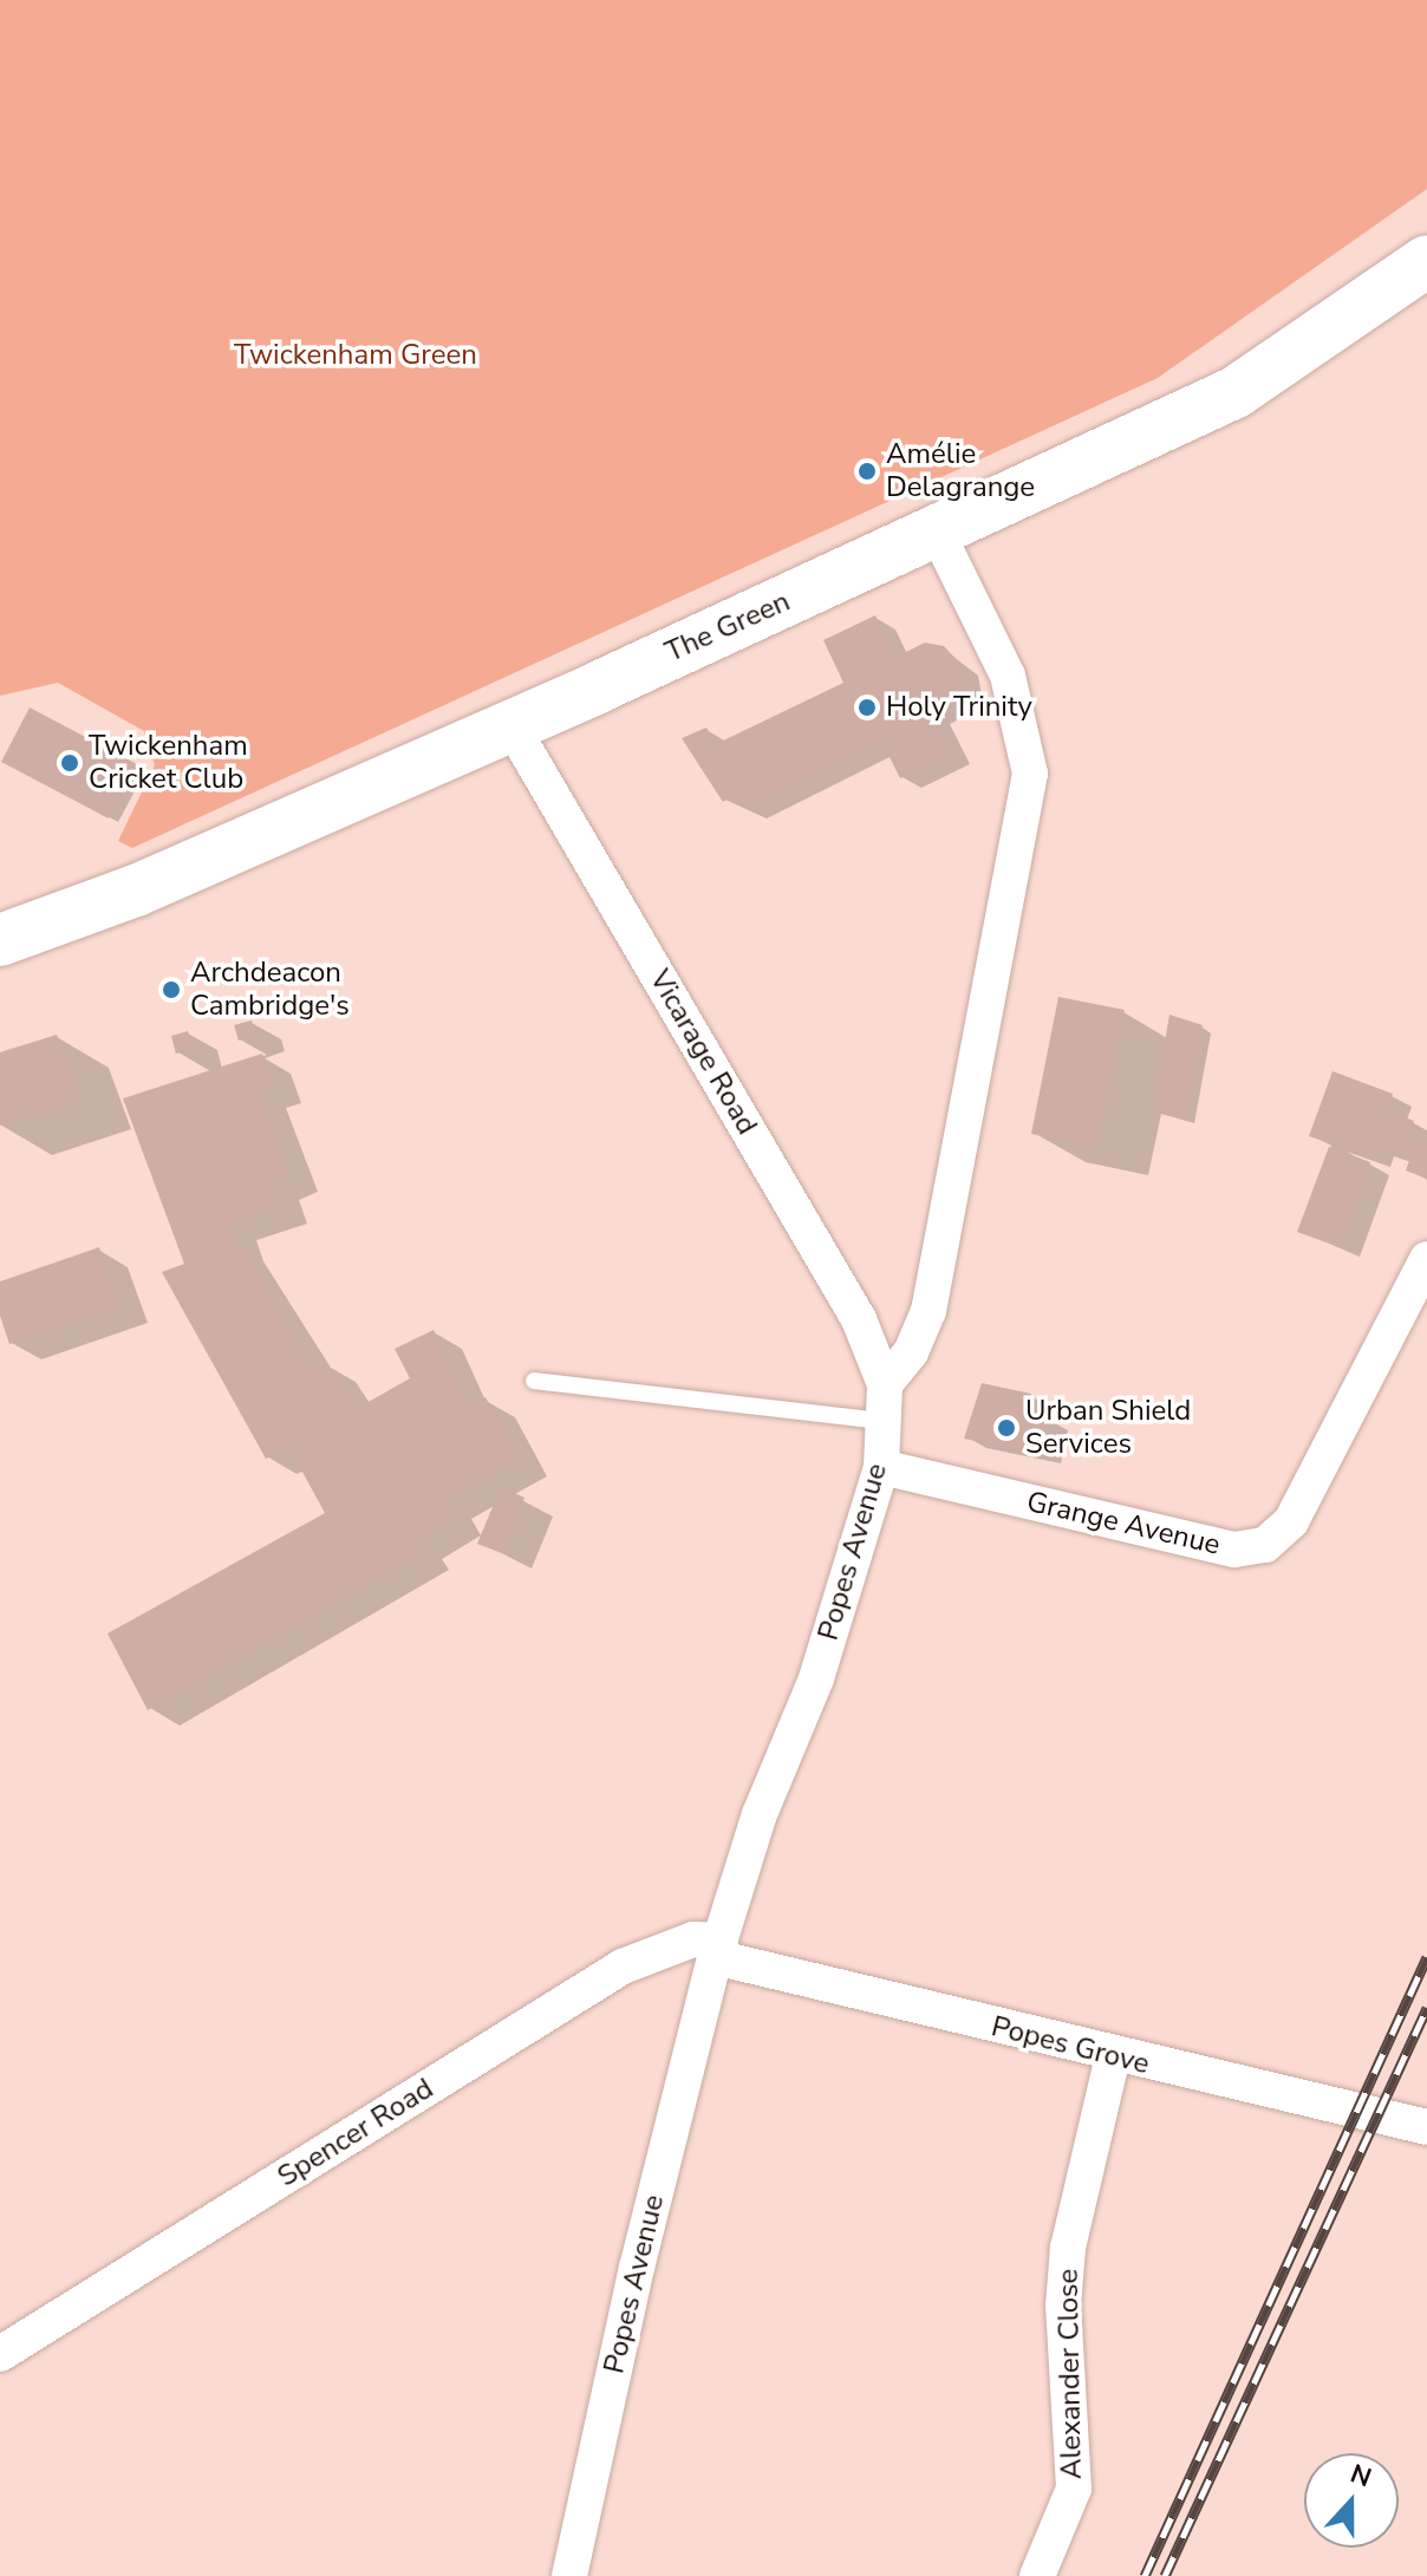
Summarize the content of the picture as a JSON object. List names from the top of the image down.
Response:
{
  "streets": {
    "main road": ["The Green"],
    "street": [
      "Vicarage Road",
      "Grange Avenue",
      "Popes Avenue",
      "Popes Grove",
      "Spencer Road",
      "Alexander Close"
    ]
  },
  "crossings": [
    ["The Green", "Vicarage Road"],
    ["Vicarage Road", "Popes Avenue"],
    ["Grange Avenue", "Popes Avenue"],
    ["Popes Avenue", "Popes Grove"],
    ["Popes Avenue", "Spencer Road"],
    ["Popes Grove", "Spencer Road"],
    ["Popes Grove", "Alexander Close"]
  ],
  "parks": ["Twickenham Green"],
  "places": [
    "Amélie Delagrange",
    "Holy Trinity",
    "Twickenham Cricket Club",
    "Archdeacon Cambridge's",
    "Urban Shield Services"
  ],
  "north": "top"
}
